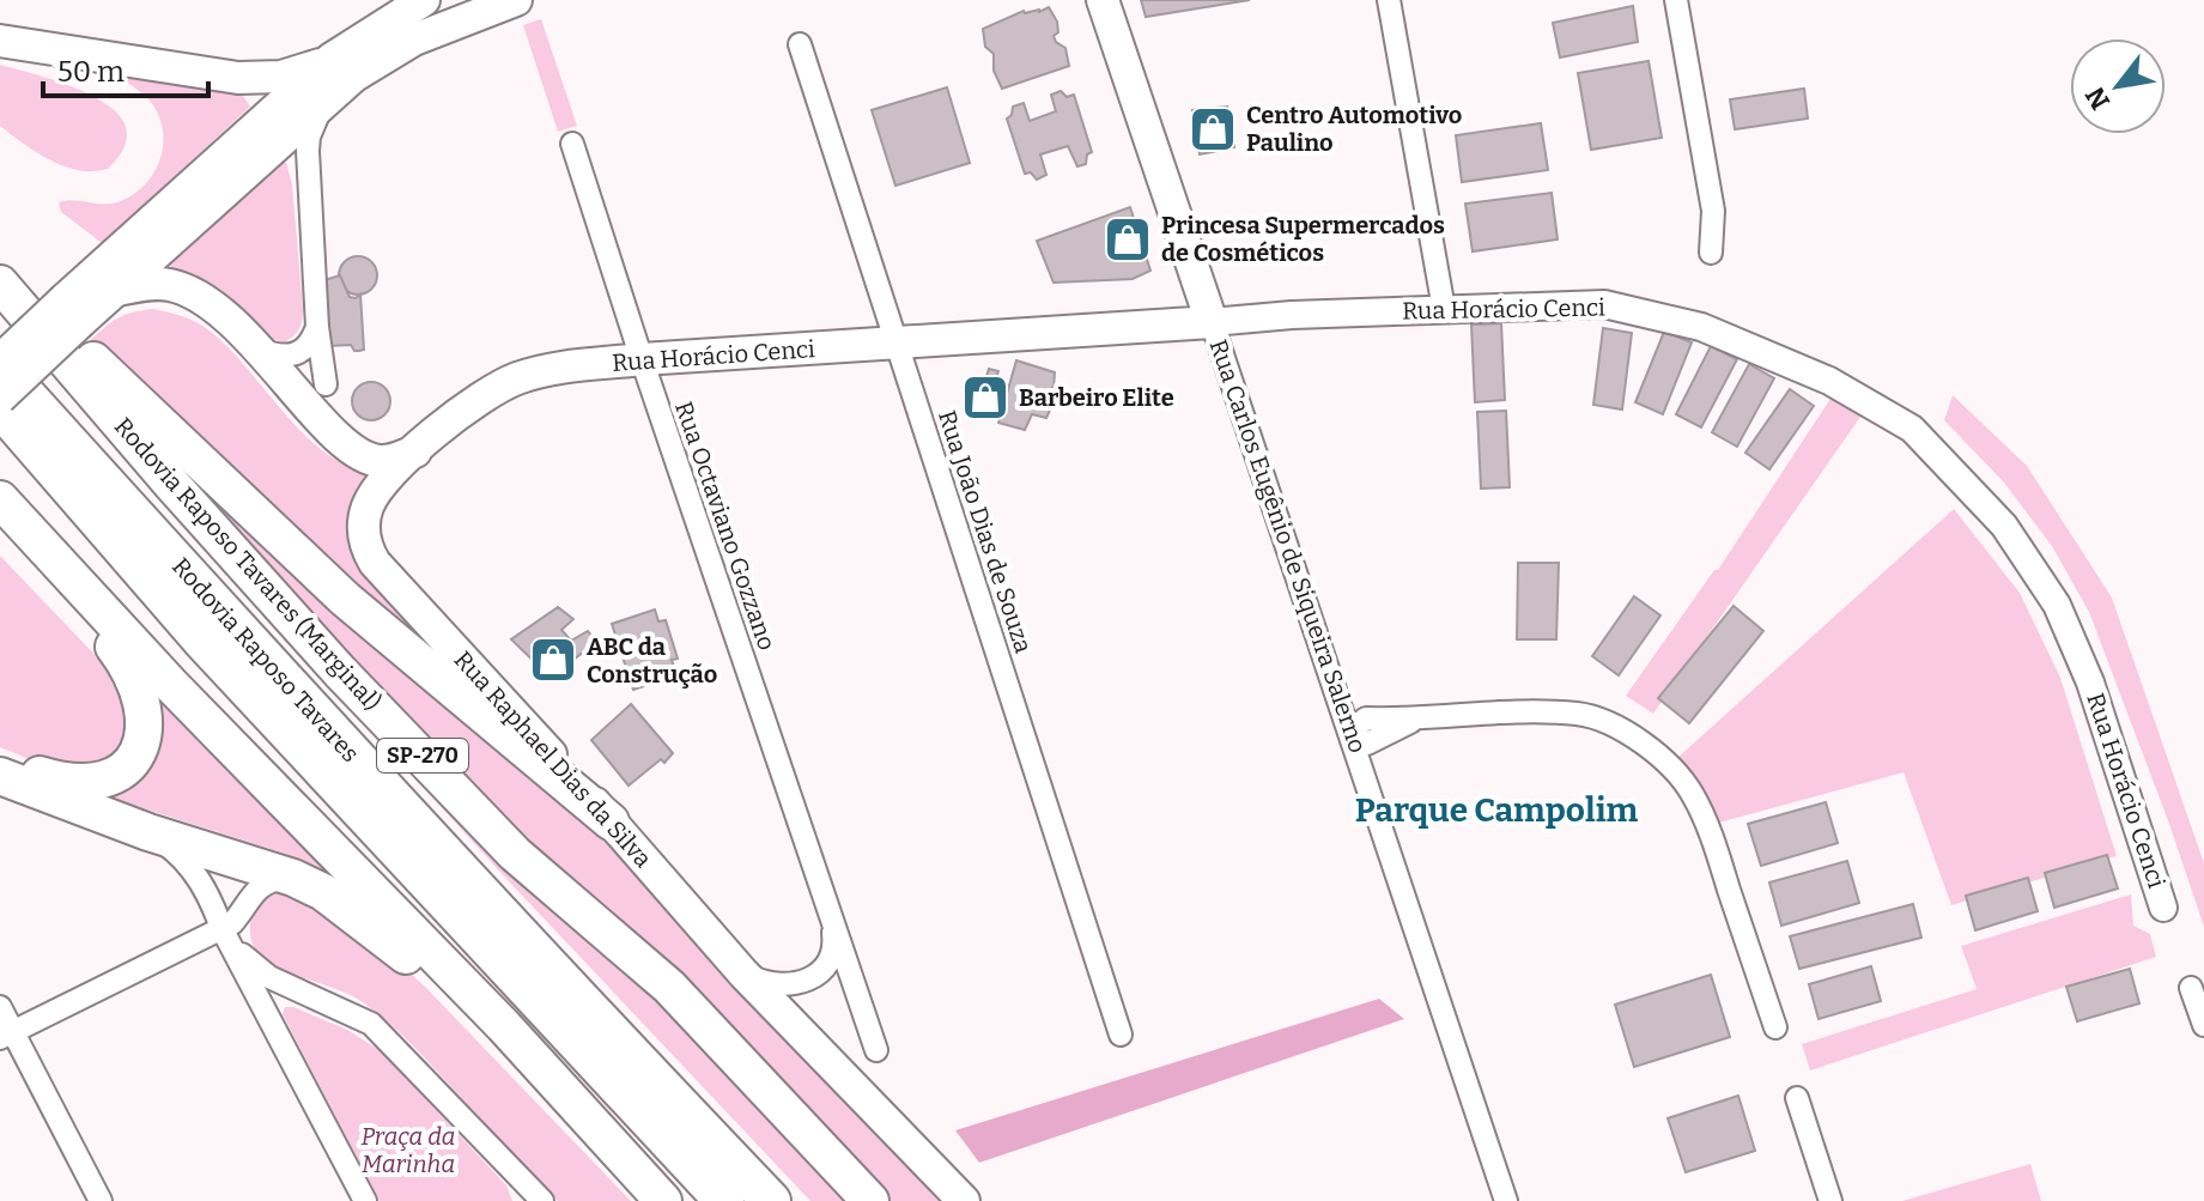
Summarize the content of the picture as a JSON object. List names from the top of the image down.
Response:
{
  "streets": {
    "highway": ["Rodovia Raposo Tavares (Marginal)", "Rodovia Raposo Tavares", "SP-270"],
    "main road": ["Rua Horácio Cenci", "Rua Carlos Eugênio de Siqueira Salerno", "Rua Raphael Dias da Silva"],
    "street": ["Rua Octaviano Gozzano", "Rua João Dias de Souza"]
  },
  "crossings": [
    ["Rua Horácio Cenci", "Rua Octaviano Gozzano"],
    ["Rua Horácio Cenci", "Rua João Dias de Souza"],
    ["Rua Horácio Cenci", "Rua Carlos Eugênio de Siqueira Salerno"],
    ["Rua Horácio Cenci", "Rua Raphael Dias da Silva"]
  ],
  "districts": ["Parque Campolim"],
  "parks": ["Praça da Marinha"],
  "places": {
    "shop": [
      "Centro Automotivo Paulino",
      "Princesa Supermercados de Cosméticos",
      "Barbeiro Elite",
      "ABC da Construção"
    ]
  },
  "scale_bar": "50 m",
  "north": "bottom left"
}
